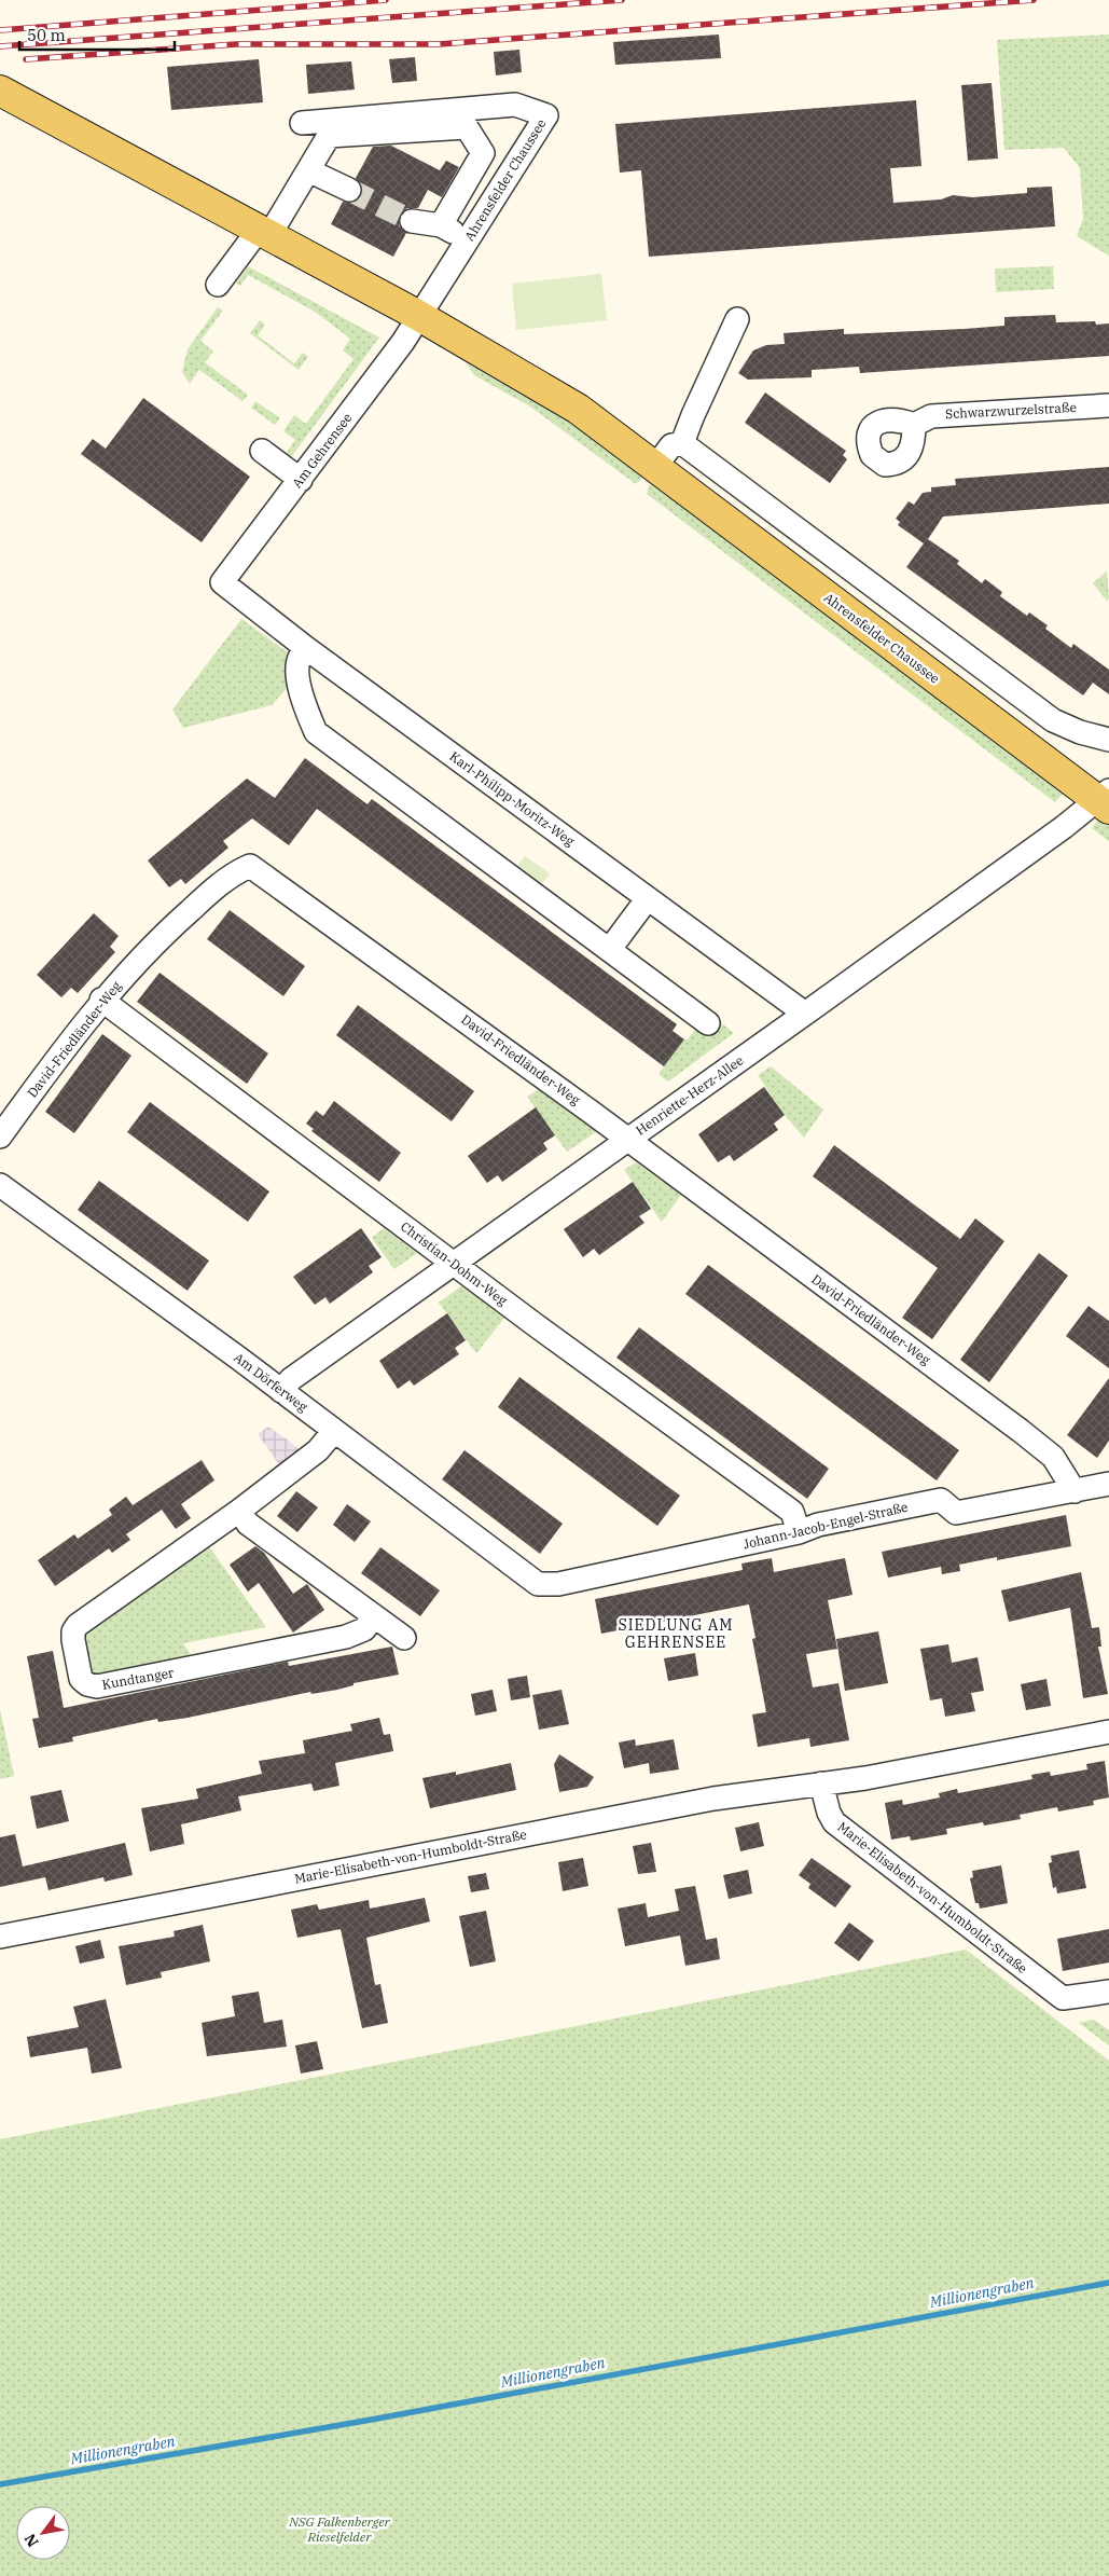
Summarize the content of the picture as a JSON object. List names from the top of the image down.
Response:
{
  "streets": {
    "main road": ["Ahrensfelder Chaussee"],
    "street": [
      "Schwarzwurzelstraße",
      "Am Gehrensee",
      "Karl-Philipp-Moritz-Weg",
      "David-Friedländer-Weg",
      "Henriette-Herz-Allee",
      "Christian-Dohm-Weg",
      "Am Dörferweg",
      "Johann-Jacob-Engel-Straße",
      "Kundtanger",
      "Marie-Elisabeth-von-Humboldt-Straße"
    ]
  },
  "crossings": [
    ["Ahrensfelder Chaussee", "Am Gehrensee"],
    ["Ahrensfelder Chaussee", "Henriette-Herz-Allee"],
    ["Am Gehrensee", "Karl-Philipp-Moritz-Weg"],
    ["Karl-Philipp-Moritz-Weg", "Henriette-Herz-Allee"],
    ["David-Friedländer-Weg", "Henriette-Herz-Allee"],
    ["David-Friedländer-Weg", "Christian-Dohm-Weg"],
    ["David-Friedländer-Weg", "Johann-Jacob-Engel-Straße"],
    ["Henriette-Herz-Allee", "Christian-Dohm-Weg"],
    ["Henriette-Herz-Allee", "Am Dörferweg"],
    ["Christian-Dohm-Weg", "Johann-Jacob-Engel-Straße"],
    ["Am Dörferweg", "Johann-Jacob-Engel-Straße"],
    ["Am Dörferweg", "Kundtanger"]
  ],
  "districts": ["SIEDLUNG AM GEHRENSEE"],
  "water": ["Millionengraben"],
  "parks": ["NSG Falkenberger Rieselfelder"],
  "scale_bar": "50 m",
  "north": "bottom left"
}
